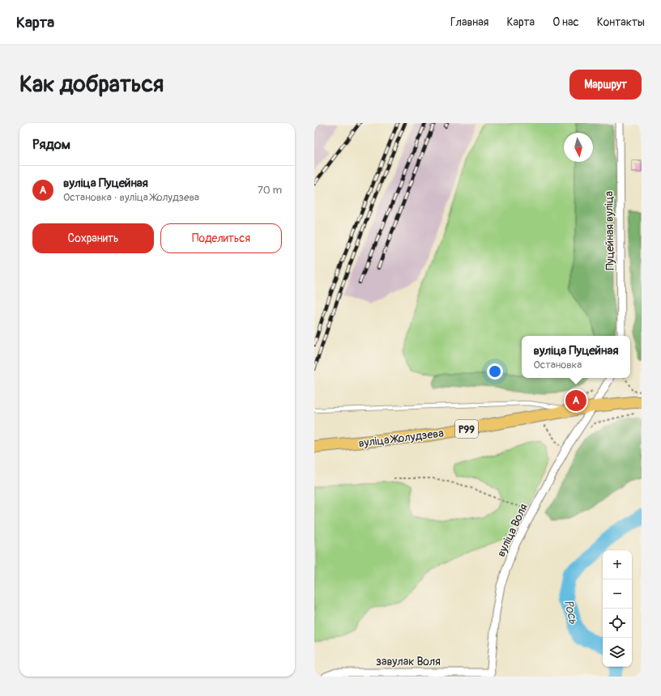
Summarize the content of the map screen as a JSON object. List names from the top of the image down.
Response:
{
  "streets": {
    "main road": ["Р99", "вуліца Жолудзева"],
    "street": ["Пуцейная вуліца", "вуліца Воля", "завулак Воля"]
  },
  "crossings": [
    ["вуліца Жолудзева", "вуліца Воля"],
    ["вуліца Воля", "завулак Воля"]
  ],
  "water": ["Рось"],
  "north": "bottom",
  "page": {
    "header": "Карта",
    "nav": [
      "Главная",
      "Карта",
      "О нас",
      "Контакты"
    ],
    "buttons": [
      "Маршрут",
      ["Сохранить", "Поделиться"]
    ],
    "title": "Как добраться",
    "heading": "Рядом",
    "list": [
      {
        "mark": "A",
        "name": "вуліца Пуцейная",
        "note": "Остановка · вуліца Жолудзева",
        "value": "70 m"
      }
    ],
    "popup": ["вуліца Пуцейная", "Остановка"],
    "pins": "A",
    "map_buttons": ["+", "−"]
  }
}
